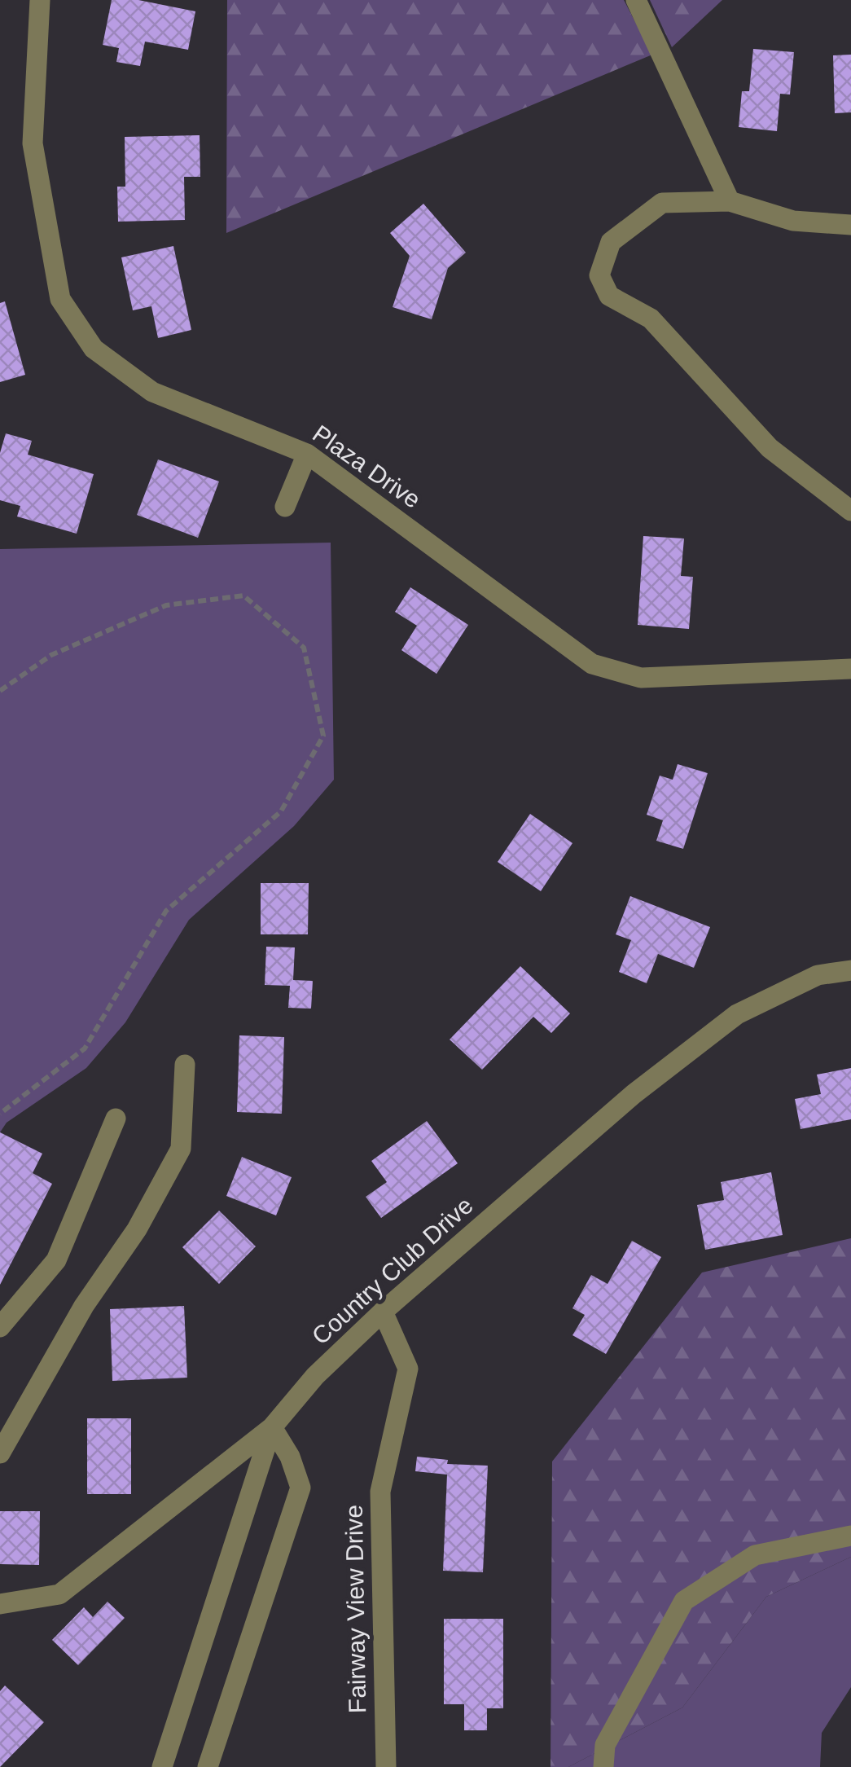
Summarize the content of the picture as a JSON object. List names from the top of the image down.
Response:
{
  "streets": {
    "street": ["Plaza Drive", "Country Club Drive", "Fairway View Drive"]
  },
  "crossings": [
    ["Country Club Drive", "Fairway View Drive"]
  ]
}
